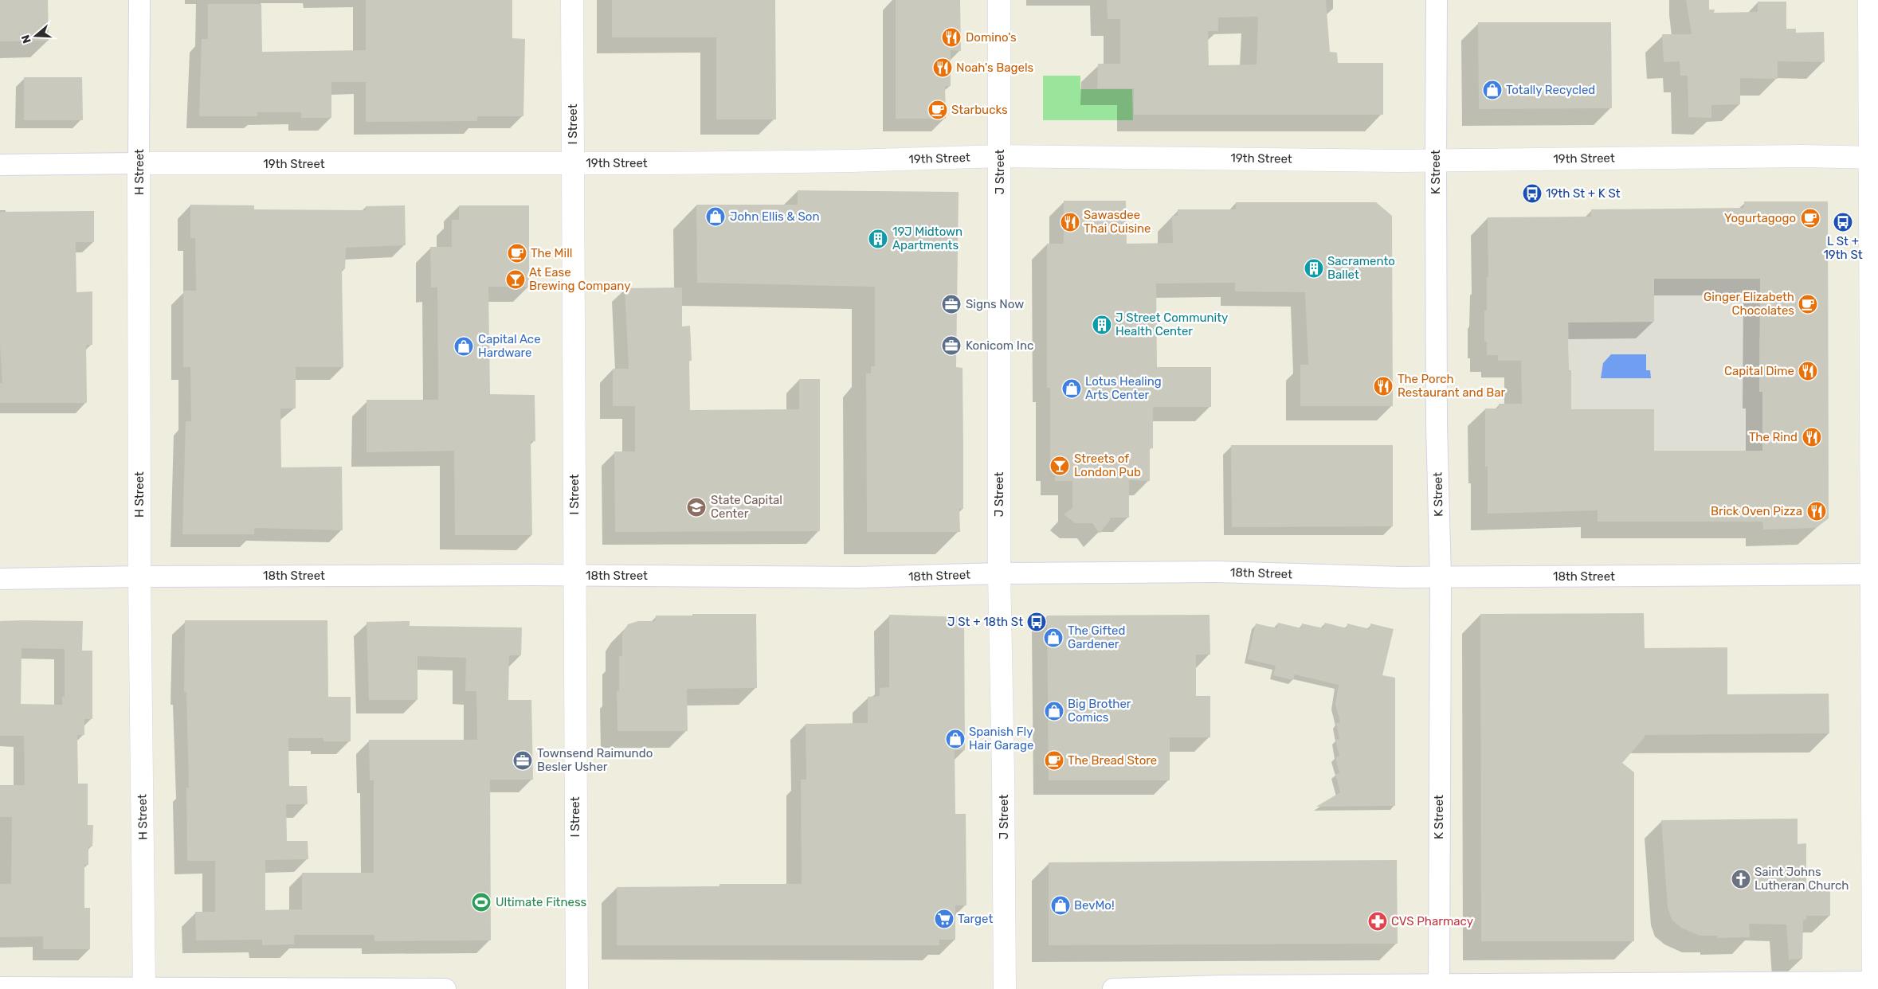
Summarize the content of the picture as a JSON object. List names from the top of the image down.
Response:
{
  "streets": {
    "main road": [
      "I Street",
      "19th Street",
      "H Street",
      "J Street"
    ],
    "street": ["K Street", "18th Street"]
  },
  "crossings": [
    ["I Street", "19th Street"],
    ["I Street", "18th Street"],
    ["19th Street", "H Street"],
    ["19th Street", "J Street"],
    ["19th Street", "K Street"],
    ["H Street", "18th Street"],
    ["J Street", "18th Street"],
    ["K Street", "18th Street"]
  ],
  "places": {
    "restaurant": [
      "Domino's",
      "Noah's Bagels",
      "Sawasdee Thai Cuisine",
      "Capital Dime",
      "The Porch Restaurant and Bar",
      "The Rind",
      "Brick Oven Pizza"
    ],
    "shop": [
      "Totally Recycled",
      "John Ellis & Son",
      "Capital Ace Hardware",
      "Lotus Healing Arts Center",
      "The Gifted Gardener",
      "Big Brother Comics",
      "Spanish Fly Hair Garage",
      "BevMo!"
    ],
    "cafe": [
      "Starbucks",
      "Yogurtagogo",
      "The Mill",
      "Ginger Elizabeth Chocolates",
      "The Bread Store"
    ],
    "bus stop": ["19th St + K St", "L St + 19th St", "J St + 18th St"],
    "building": ["19J Midtown Apartments", "Sacramento Ballet", "J Street Community Health Center"],
    "bar": ["At Ease Brewing Company", "Streets of London Pub"],
    "office": ["Signs Now", "Konicom Inc", "Townsend Raimundo Besler Usher"],
    "school or university": ["State Capital Center"],
    "church": ["Saint Johns Lutheran Church"],
    "sports": ["Ultimate Fitness"],
    "supermarket": ["Target"],
    "pharmacy": ["CVS Pharmacy"]
  },
  "north": "left"
}
